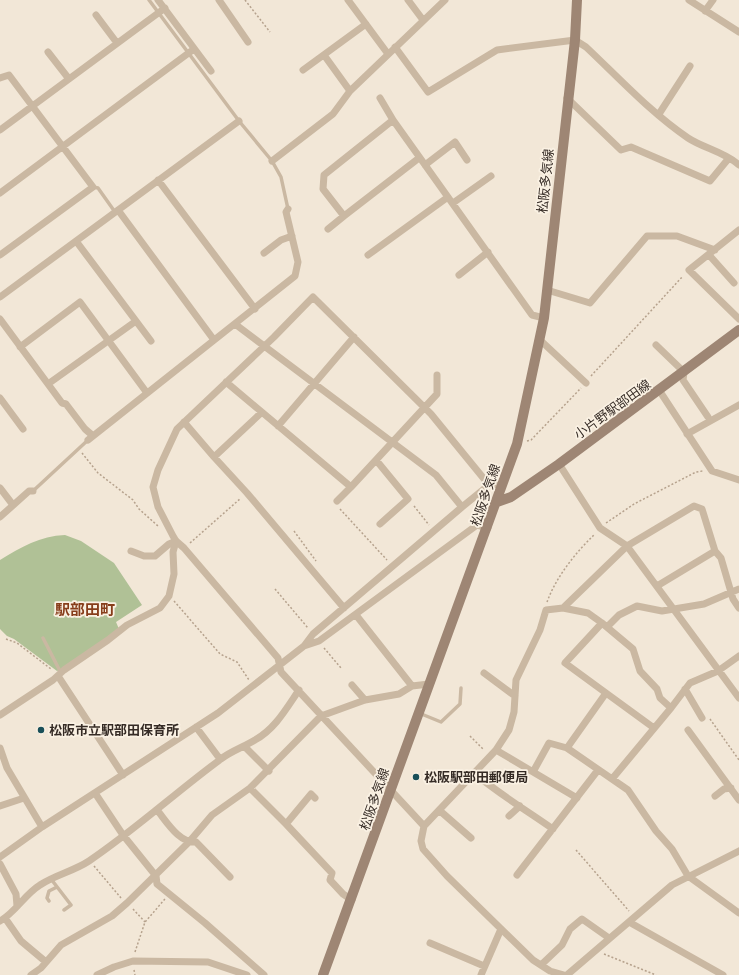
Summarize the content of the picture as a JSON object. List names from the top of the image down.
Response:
{
  "streets": {
    "main road": ["松阪多気線", "小片野駅部田線"]
  },
  "crossings": [
    ["松阪多気線", "小片野駅部田線"]
  ],
  "districts": ["駅部田町"],
  "places": ["松阪市立駅部田保育所", "松阪駅部田郵便局"]
}
